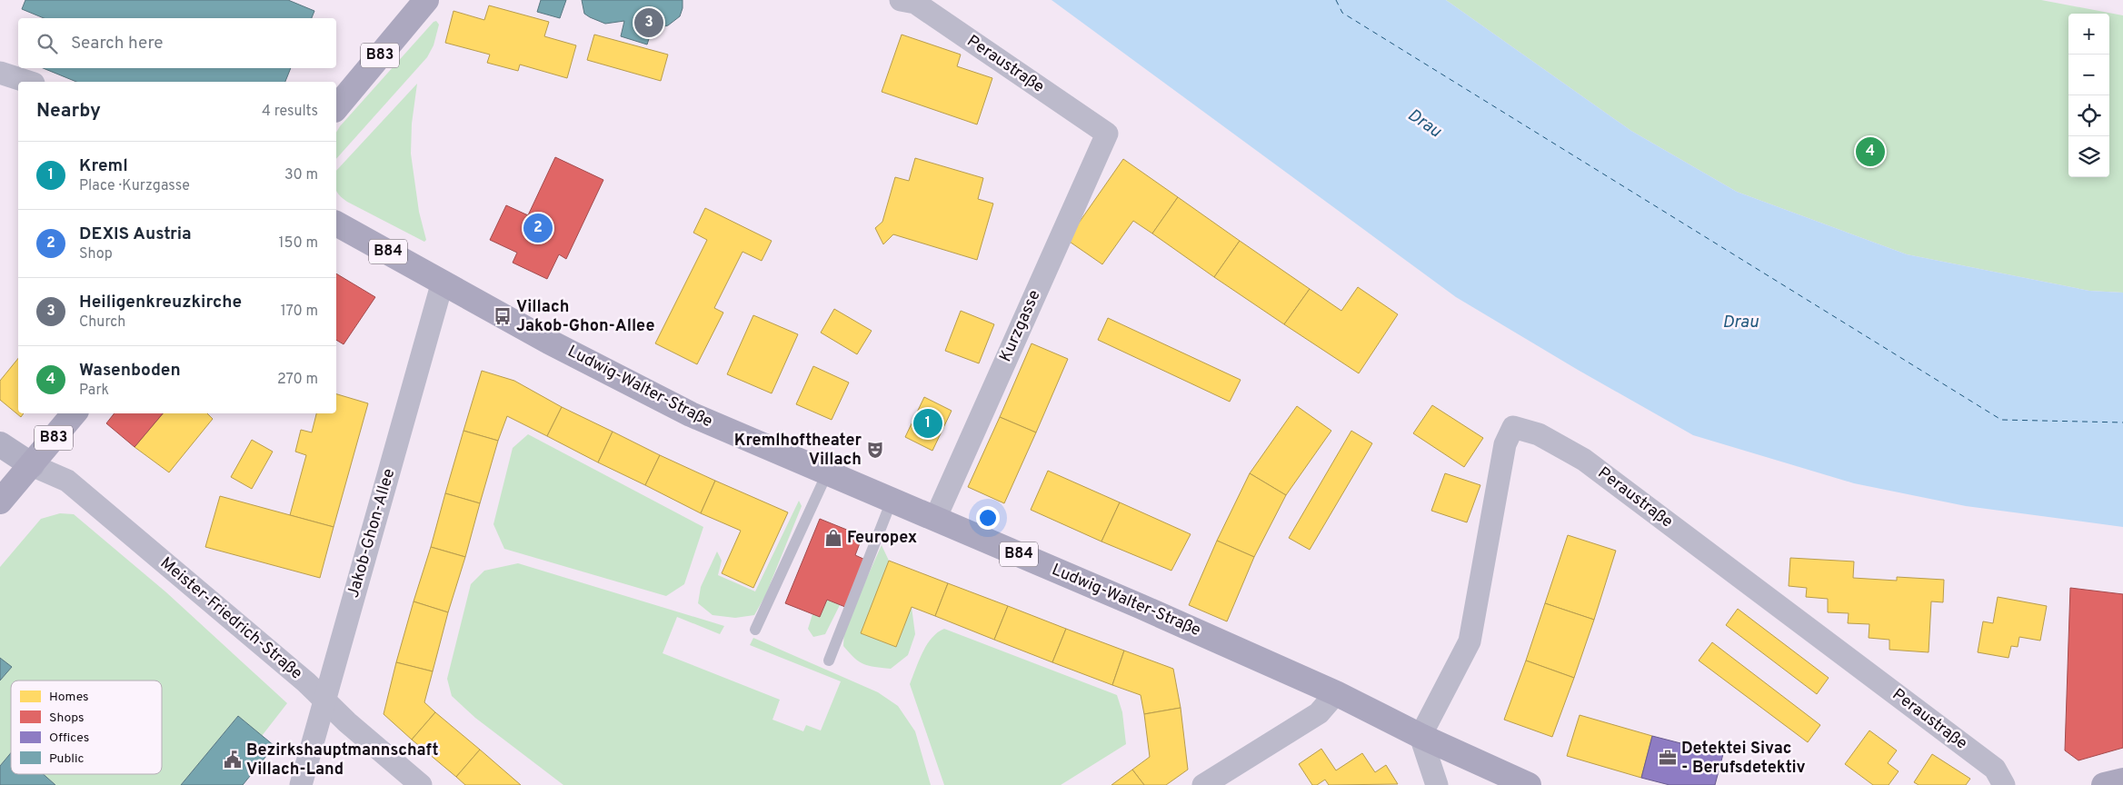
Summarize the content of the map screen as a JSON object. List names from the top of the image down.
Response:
{
  "streets": {
    "main road": ["B83", "B84", "Ludwig-Walter-Straße"],
    "street": [
      "Peraustraße",
      "Kurzgasse",
      "Jakob-Ghon-Allee",
      "Meister-Friedrich-Straße"
    ]
  },
  "crossings": [
    ["B83", "Meister-Friedrich-Straße"],
    ["Peraustraße", "Kurzgasse"],
    ["Peraustraße", "Ludwig-Walter-Straße"],
    ["Kurzgasse", "Ludwig-Walter-Straße"],
    ["Ludwig-Walter-Straße", "Jakob-Ghon-Allee"],
    ["Jakob-Ghon-Allee", "Meister-Friedrich-Straße"]
  ],
  "water": ["Drau"],
  "places": {
    "bus stop": ["Villach Jakob-Ghon-Allee"],
    "theatre": ["Kremlhoftheater Villach"],
    "shop": ["Feuropex"],
    "office": ["Detektei Sivac - Berufsdetektiv"],
    "public building": ["Bezirkshauptmannschaft Villach-Land"]
  },
  "legend": [
    "Homes",
    "Shops",
    "Offices",
    "Public"
  ],
  "page": {
    "pins": [
      "3",
      "4",
      "2",
      "1"
    ],
    "map_buttons": ["+", "−"],
    "search": "Search here",
    "heading": ["Nearby", "4 results"],
    "list": [
      {
        "mark": "1",
        "name": "Kreml",
        "note": "Place · Kurzgasse",
        "value": "30 m"
      },
      {
        "mark": "2",
        "name": "DEXIS Austria",
        "note": "Shop",
        "value": "150 m"
      },
      {
        "mark": "3",
        "name": "Heiligenkreuzkirche",
        "note": "Church",
        "value": "170 m"
      },
      {
        "mark": "4",
        "name": "Wasenboden",
        "note": "Park",
        "value": "270 m"
      }
    ]
  }
}
